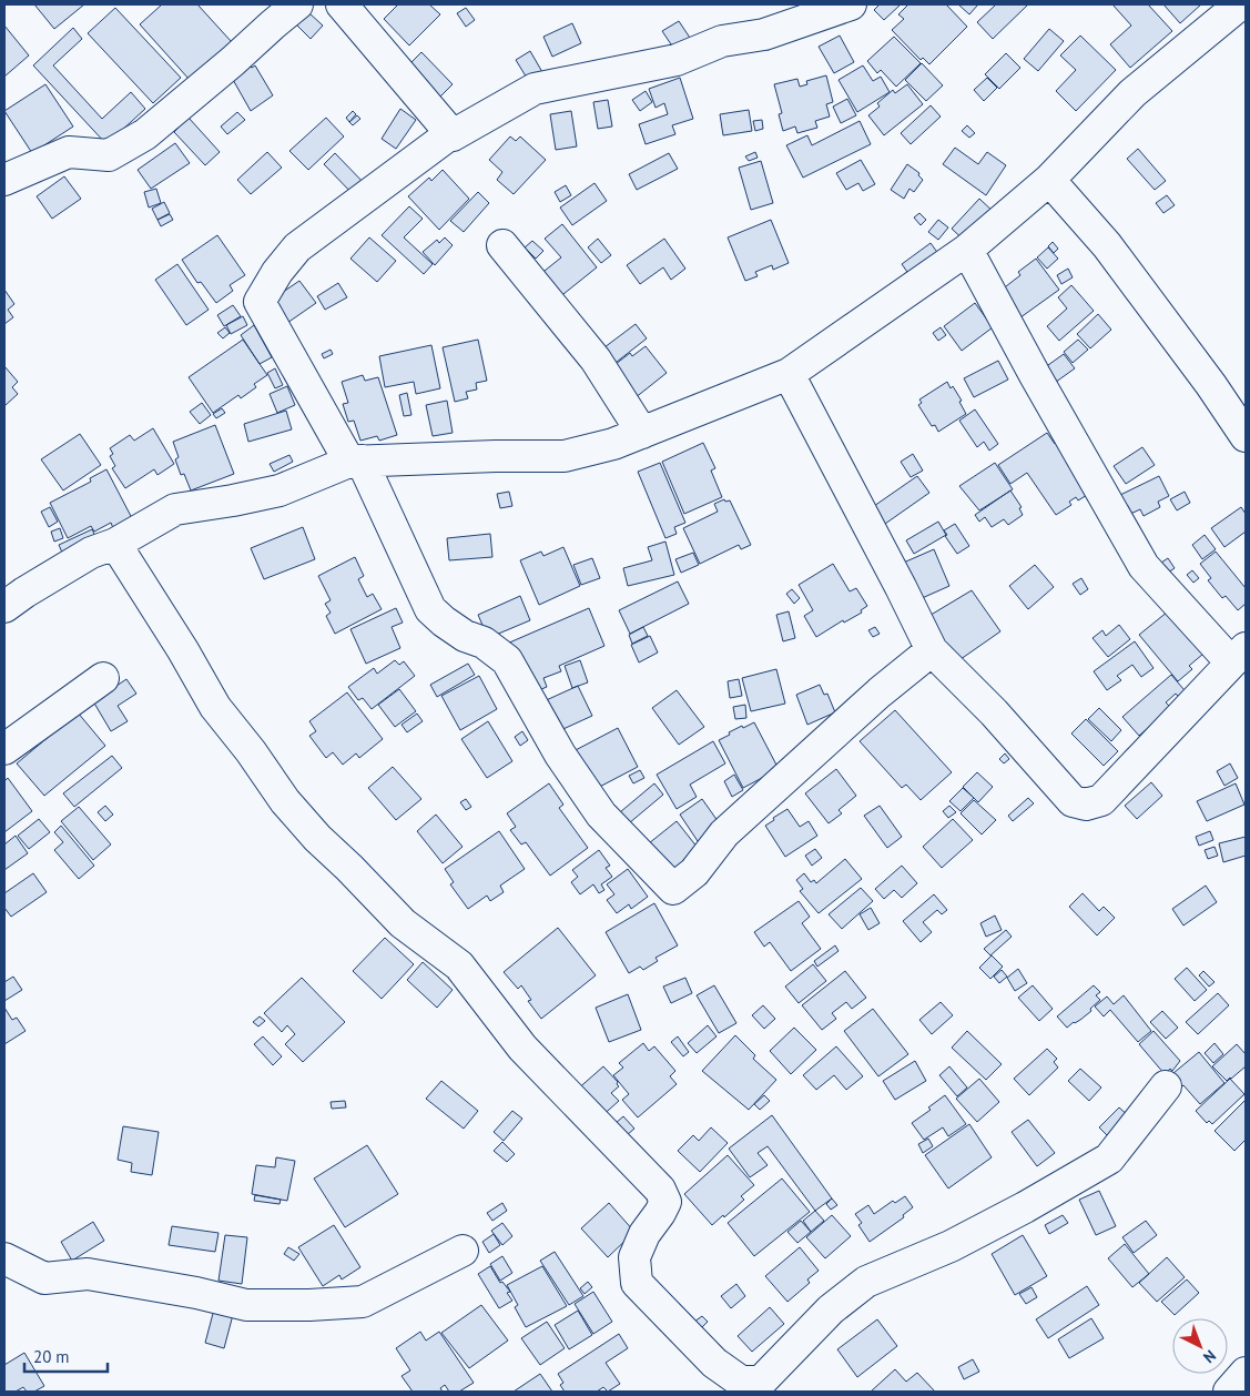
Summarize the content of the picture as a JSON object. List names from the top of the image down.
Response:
{
  "scale_bar": "20 m",
  "north": "bottom right"
}
